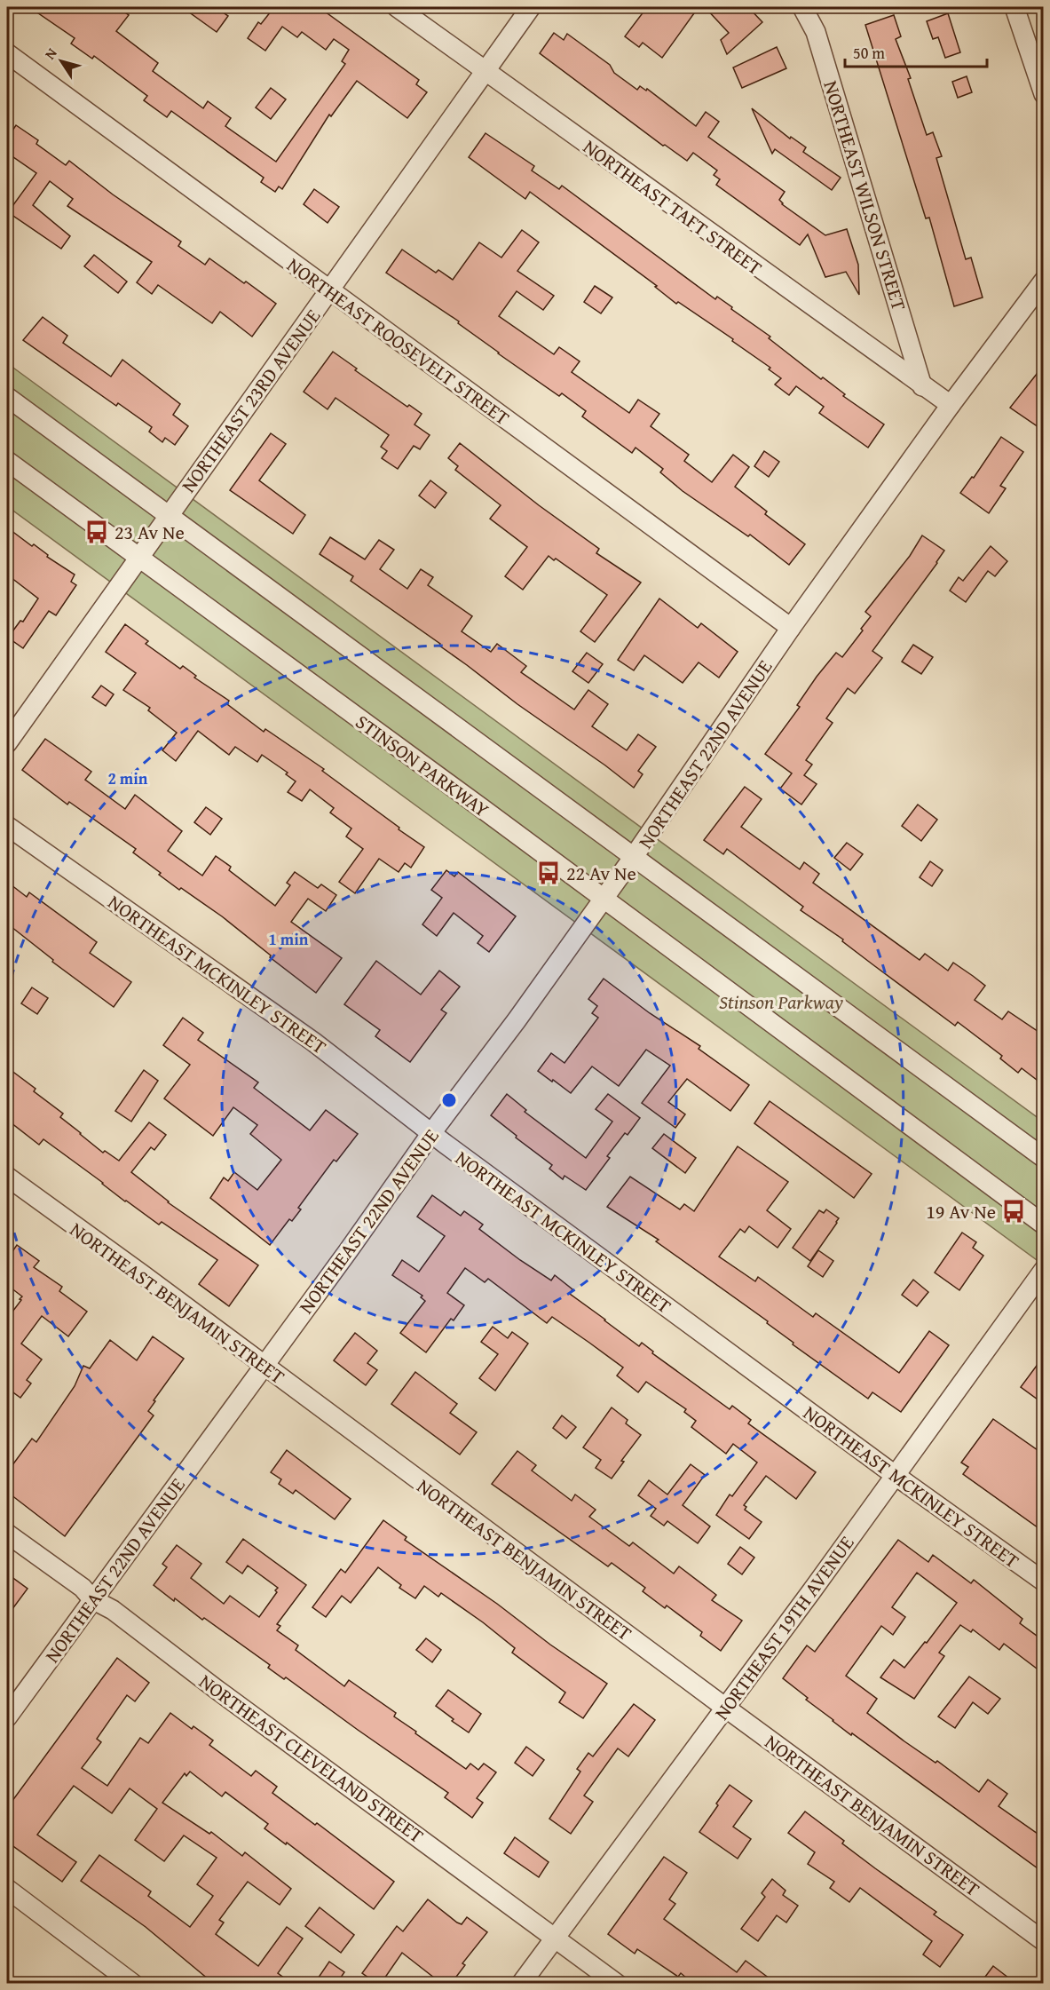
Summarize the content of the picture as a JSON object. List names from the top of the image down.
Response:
{
  "streets": {
    "street": [
      "NORTHEAST WILSON STREET",
      "NORTHEAST TAFT STREET",
      "NORTHEAST ROOSEVELT STREET",
      "NORTHEAST 23RD AVENUE",
      "NORTHEAST 22ND AVENUE",
      "STINSON PARKWAY",
      "NORTHEAST MCKINLEY STREET",
      "NORTHEAST BENJAMIN STREET",
      "NORTHEAST 19TH AVENUE",
      "NORTHEAST CLEVELAND STREET"
    ]
  },
  "crossings": [
    ["NORTHEAST WILSON STREET", "NORTHEAST TAFT STREET"],
    ["NORTHEAST TAFT STREET", "NORTHEAST 23RD AVENUE"],
    ["NORTHEAST TAFT STREET", "NORTHEAST 22ND AVENUE"],
    ["NORTHEAST ROOSEVELT STREET", "NORTHEAST 23RD AVENUE"],
    ["NORTHEAST ROOSEVELT STREET", "NORTHEAST 22ND AVENUE"],
    ["NORTHEAST 23RD AVENUE", "STINSON PARKWAY"],
    ["NORTHEAST 22ND AVENUE", "STINSON PARKWAY"],
    ["NORTHEAST 22ND AVENUE", "NORTHEAST MCKINLEY STREET"],
    ["NORTHEAST 22ND AVENUE", "NORTHEAST BENJAMIN STREET"],
    ["NORTHEAST 22ND AVENUE", "NORTHEAST CLEVELAND STREET"],
    ["NORTHEAST MCKINLEY STREET", "NORTHEAST 19TH AVENUE"],
    ["NORTHEAST BENJAMIN STREET", "NORTHEAST 19TH AVENUE"],
    ["NORTHEAST 19TH AVENUE", "NORTHEAST CLEVELAND STREET"]
  ],
  "parks": ["Stinson Parkway"],
  "places": {
    "bus stop": ["23 Av Ne", "22 Av Ne", "19 Av Ne"]
  },
  "scale_bar": "50 m",
  "north": "top left",
  "rings": ["2 min", "1 min"]
}
